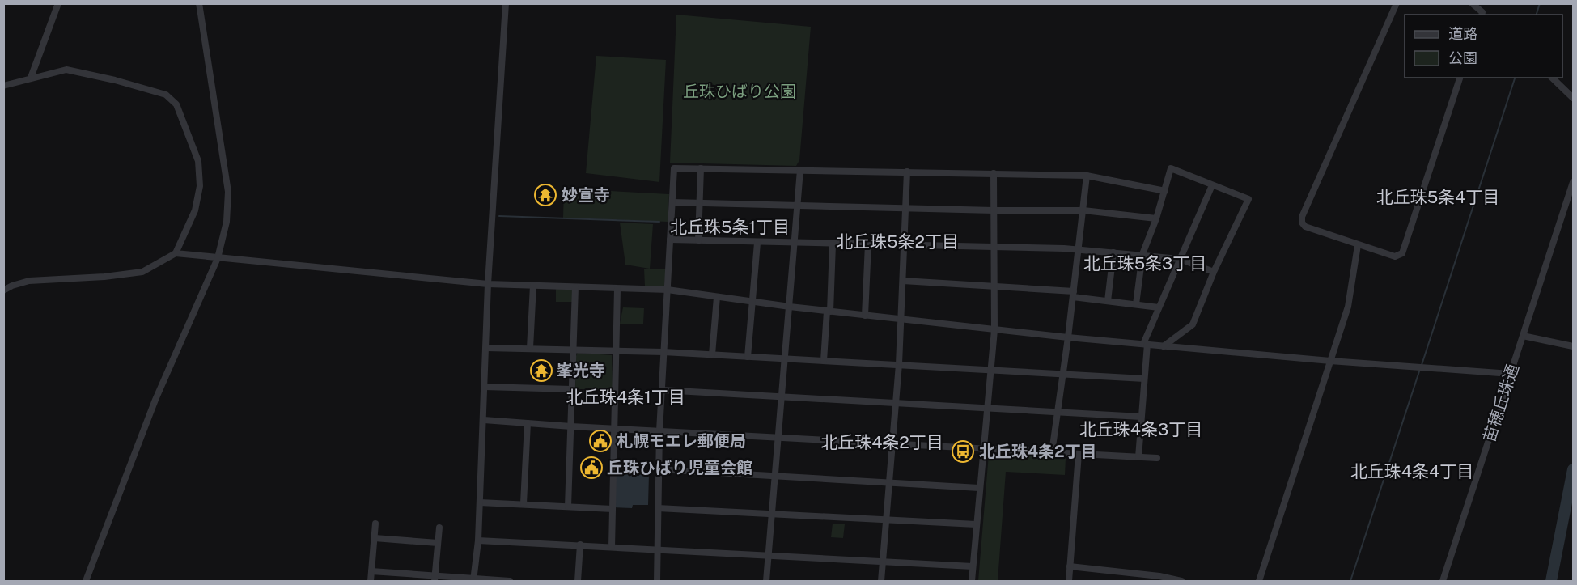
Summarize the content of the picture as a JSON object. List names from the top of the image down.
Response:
{
  "streets": {
    "street": ["苗穂丘珠通"]
  },
  "districts": [
    "北丘珠5条4丁目",
    "北丘珠5条1丁目",
    "北丘珠5条2丁目",
    "北丘珠5条3丁目",
    "北丘珠4条1丁目",
    "北丘珠4条3丁目",
    "北丘珠4条2丁目",
    "北丘珠4条4丁目"
  ],
  "parks": ["丘珠ひばり公園"],
  "places": {
    "temple": ["妙宣寺", "峯光寺"],
    "public building": ["札幌モエレ郵便局", "丘珠ひばり児童会館"],
    "bus stop": ["北丘珠4条2丁目"]
  },
  "legend": ["道路", "公園"]
}
